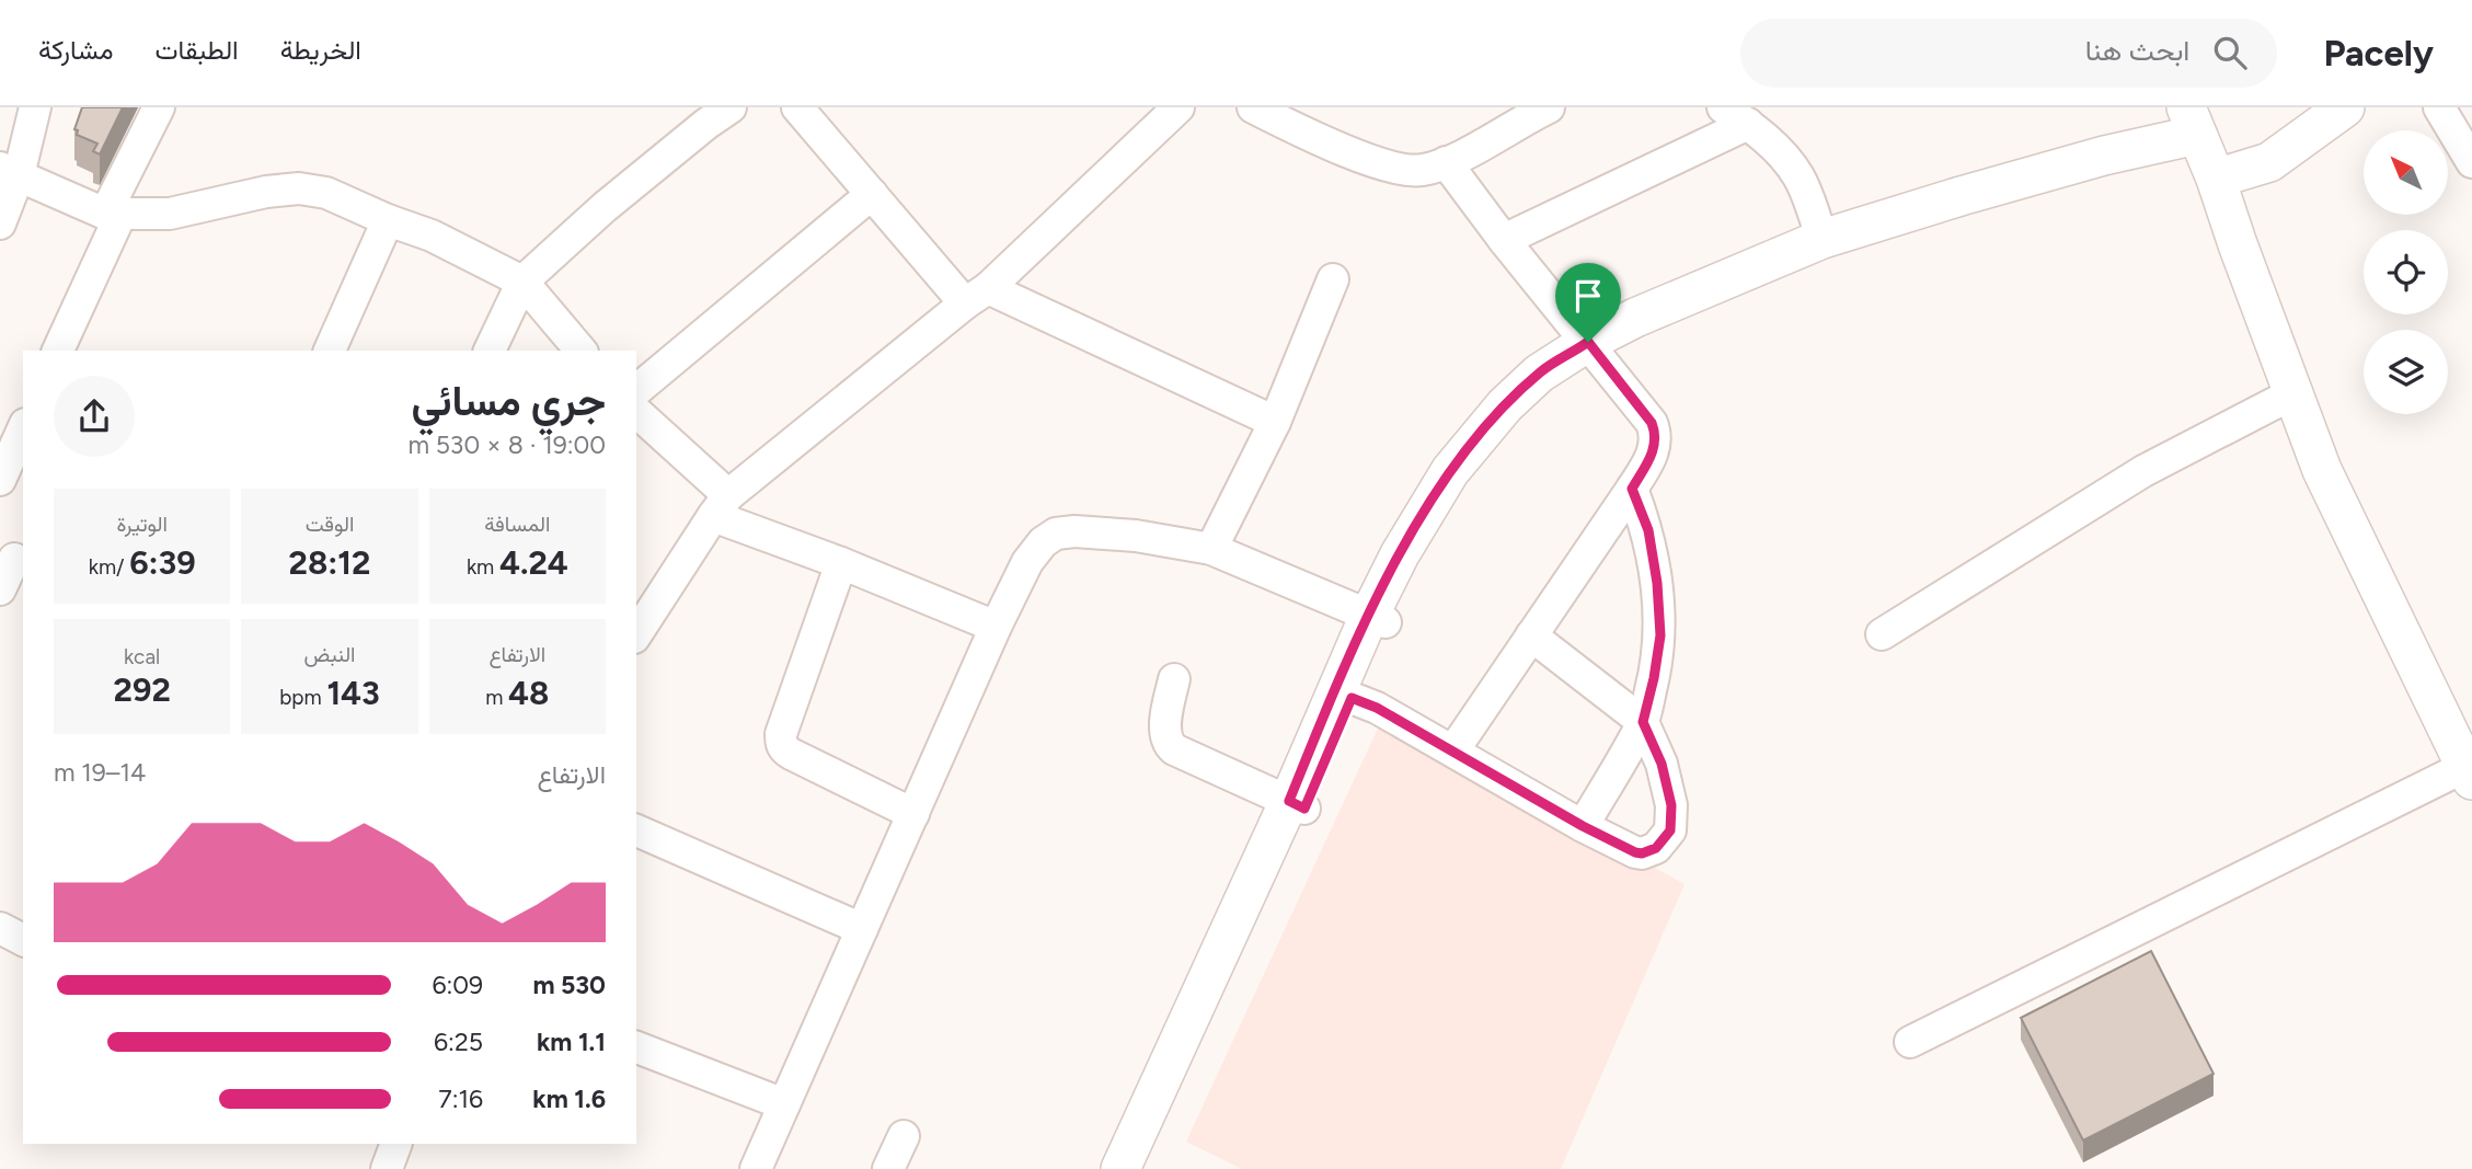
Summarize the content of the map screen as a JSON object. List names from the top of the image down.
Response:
{
  "north": "top left",
  "page": {
    "header": "Pacely",
    "search": "ابحث هنا",
    "nav": ["الخريطة", "الطبقات", "مشاركة"],
    "heading": ["جري مسائي", "19:00 · 8 × 530 m"],
    "stats": [
      ["المسافة", "4.24 km"],
      ["الوقت", "28:12"],
      ["الوتيرة", "6:39 /km"],
      ["الارتفاع", "48 m"],
      ["النبض", "143 bpm"],
      ["kcal", "292"]
    ],
    "chart": ["الارتفاع", "14–19 m"],
    "list": [
      {
        "name": "530 m",
        "note": "6:09"
      },
      {
        "name": "1.1 km",
        "note": "6:25"
      },
      {
        "name": "1.6 km",
        "note": "7:16"
      }
    ]
  }
}
